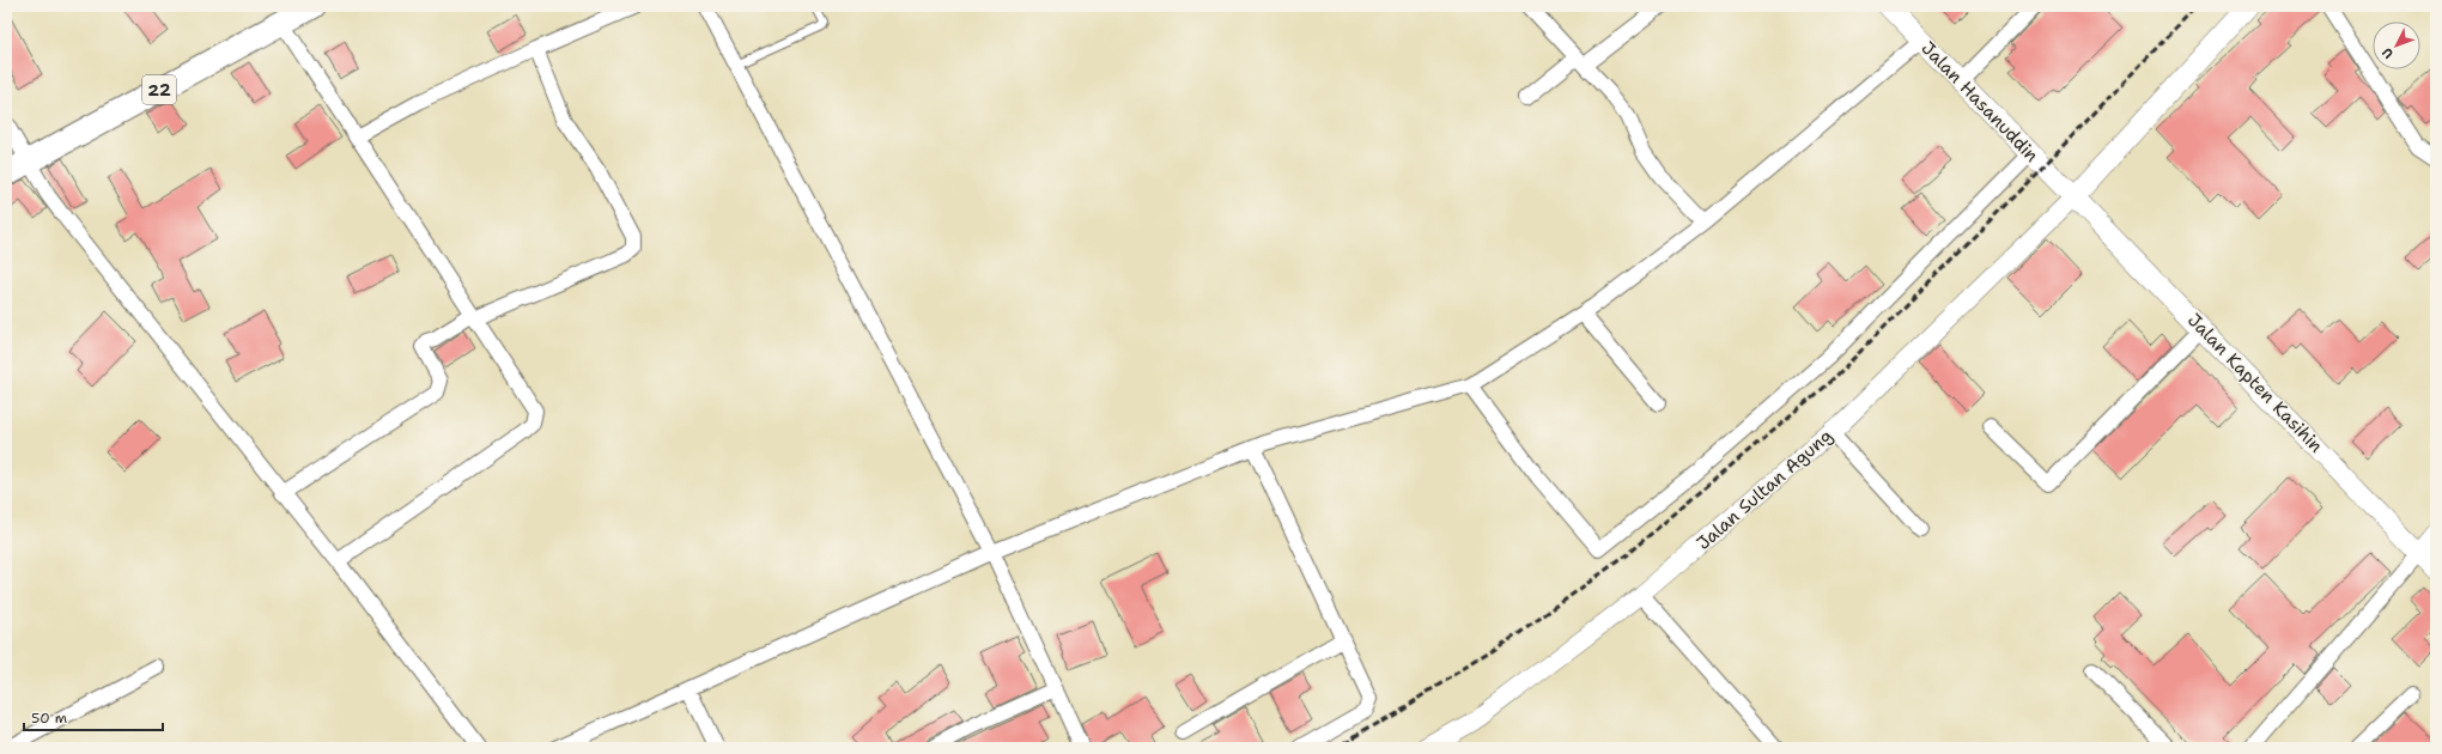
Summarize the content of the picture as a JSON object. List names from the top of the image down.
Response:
{
  "streets": {
    "highway": ["22"],
    "main road": ["Jalan Hasanuddin", "Jalan Kapten Kasihin"],
    "street": ["Jalan Sultan Agung"]
  },
  "crossings": [
    ["Jalan Hasanuddin", "Jalan Kapten Kasihin"],
    ["Jalan Hasanuddin", "Jalan Sultan Agung"],
    ["Jalan Kapten Kasihin", "Jalan Sultan Agung"]
  ],
  "scale_bar": "50 m",
  "north": "bottom left"
}
